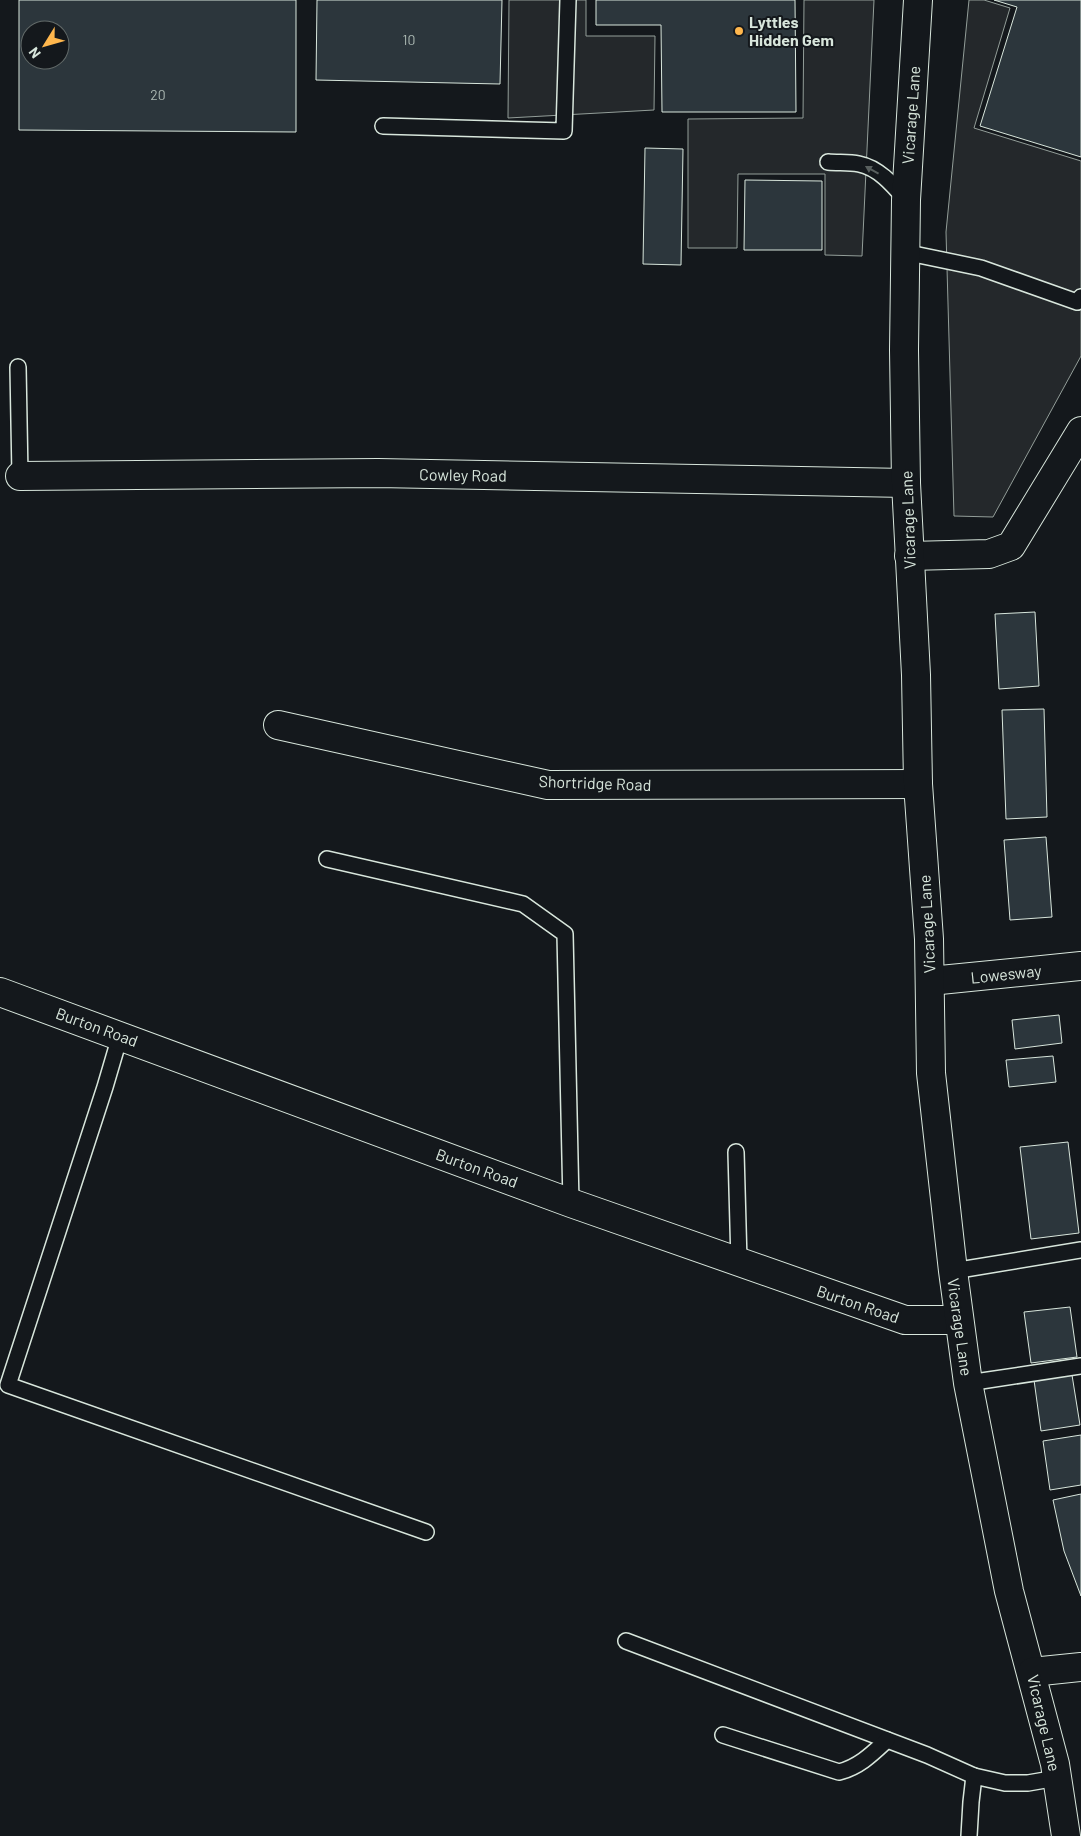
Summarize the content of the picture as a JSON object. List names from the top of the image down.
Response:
{
  "streets": {
    "street": [
      "Vicarage Lane",
      "Cowley Road",
      "Shortridge Road",
      "Lowesway",
      "Burton Road"
    ]
  },
  "crossings": [
    ["Vicarage Lane", "Cowley Road"],
    ["Vicarage Lane", "Shortridge Road"],
    ["Vicarage Lane", "Lowesway"],
    ["Vicarage Lane", "Burton Road"]
  ],
  "places": ["Lyttles Hidden Gem"],
  "house_numbers": ["10", "20"],
  "north": "bottom left"
}
